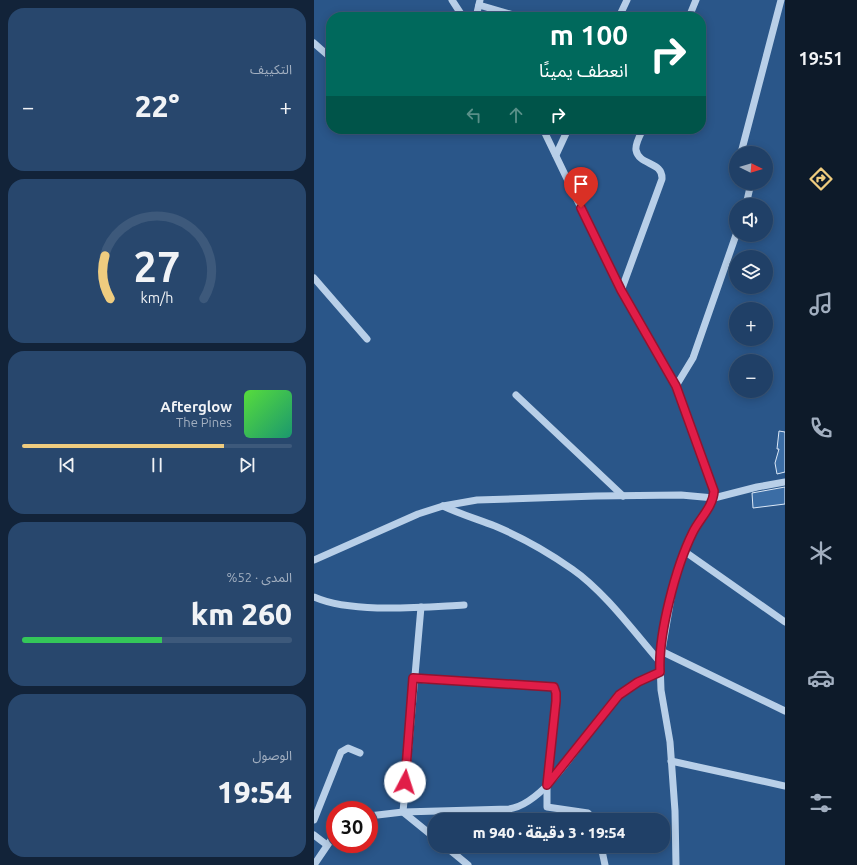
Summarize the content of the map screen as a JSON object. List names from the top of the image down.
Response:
{
  "north": "right",
  "page": {
    "tabs": "19:51",
    "tile": [
      "التكييف",
      ["المدى · 52%", "260 km"],
      ["الوصول", "19:54"]
    ],
    "turn": ["100 m", "انعطف يمينًا"],
    "heat": ["−", "22°", "+"],
    "map_buttons": ["+", "−"],
    "song": ["Afterglow", "The Pines"],
    "limit": "30",
    "trip": "19:54 · 3 دقيقة · 940 m",
    "gauge": ["27", "km/h"]
  }
}
